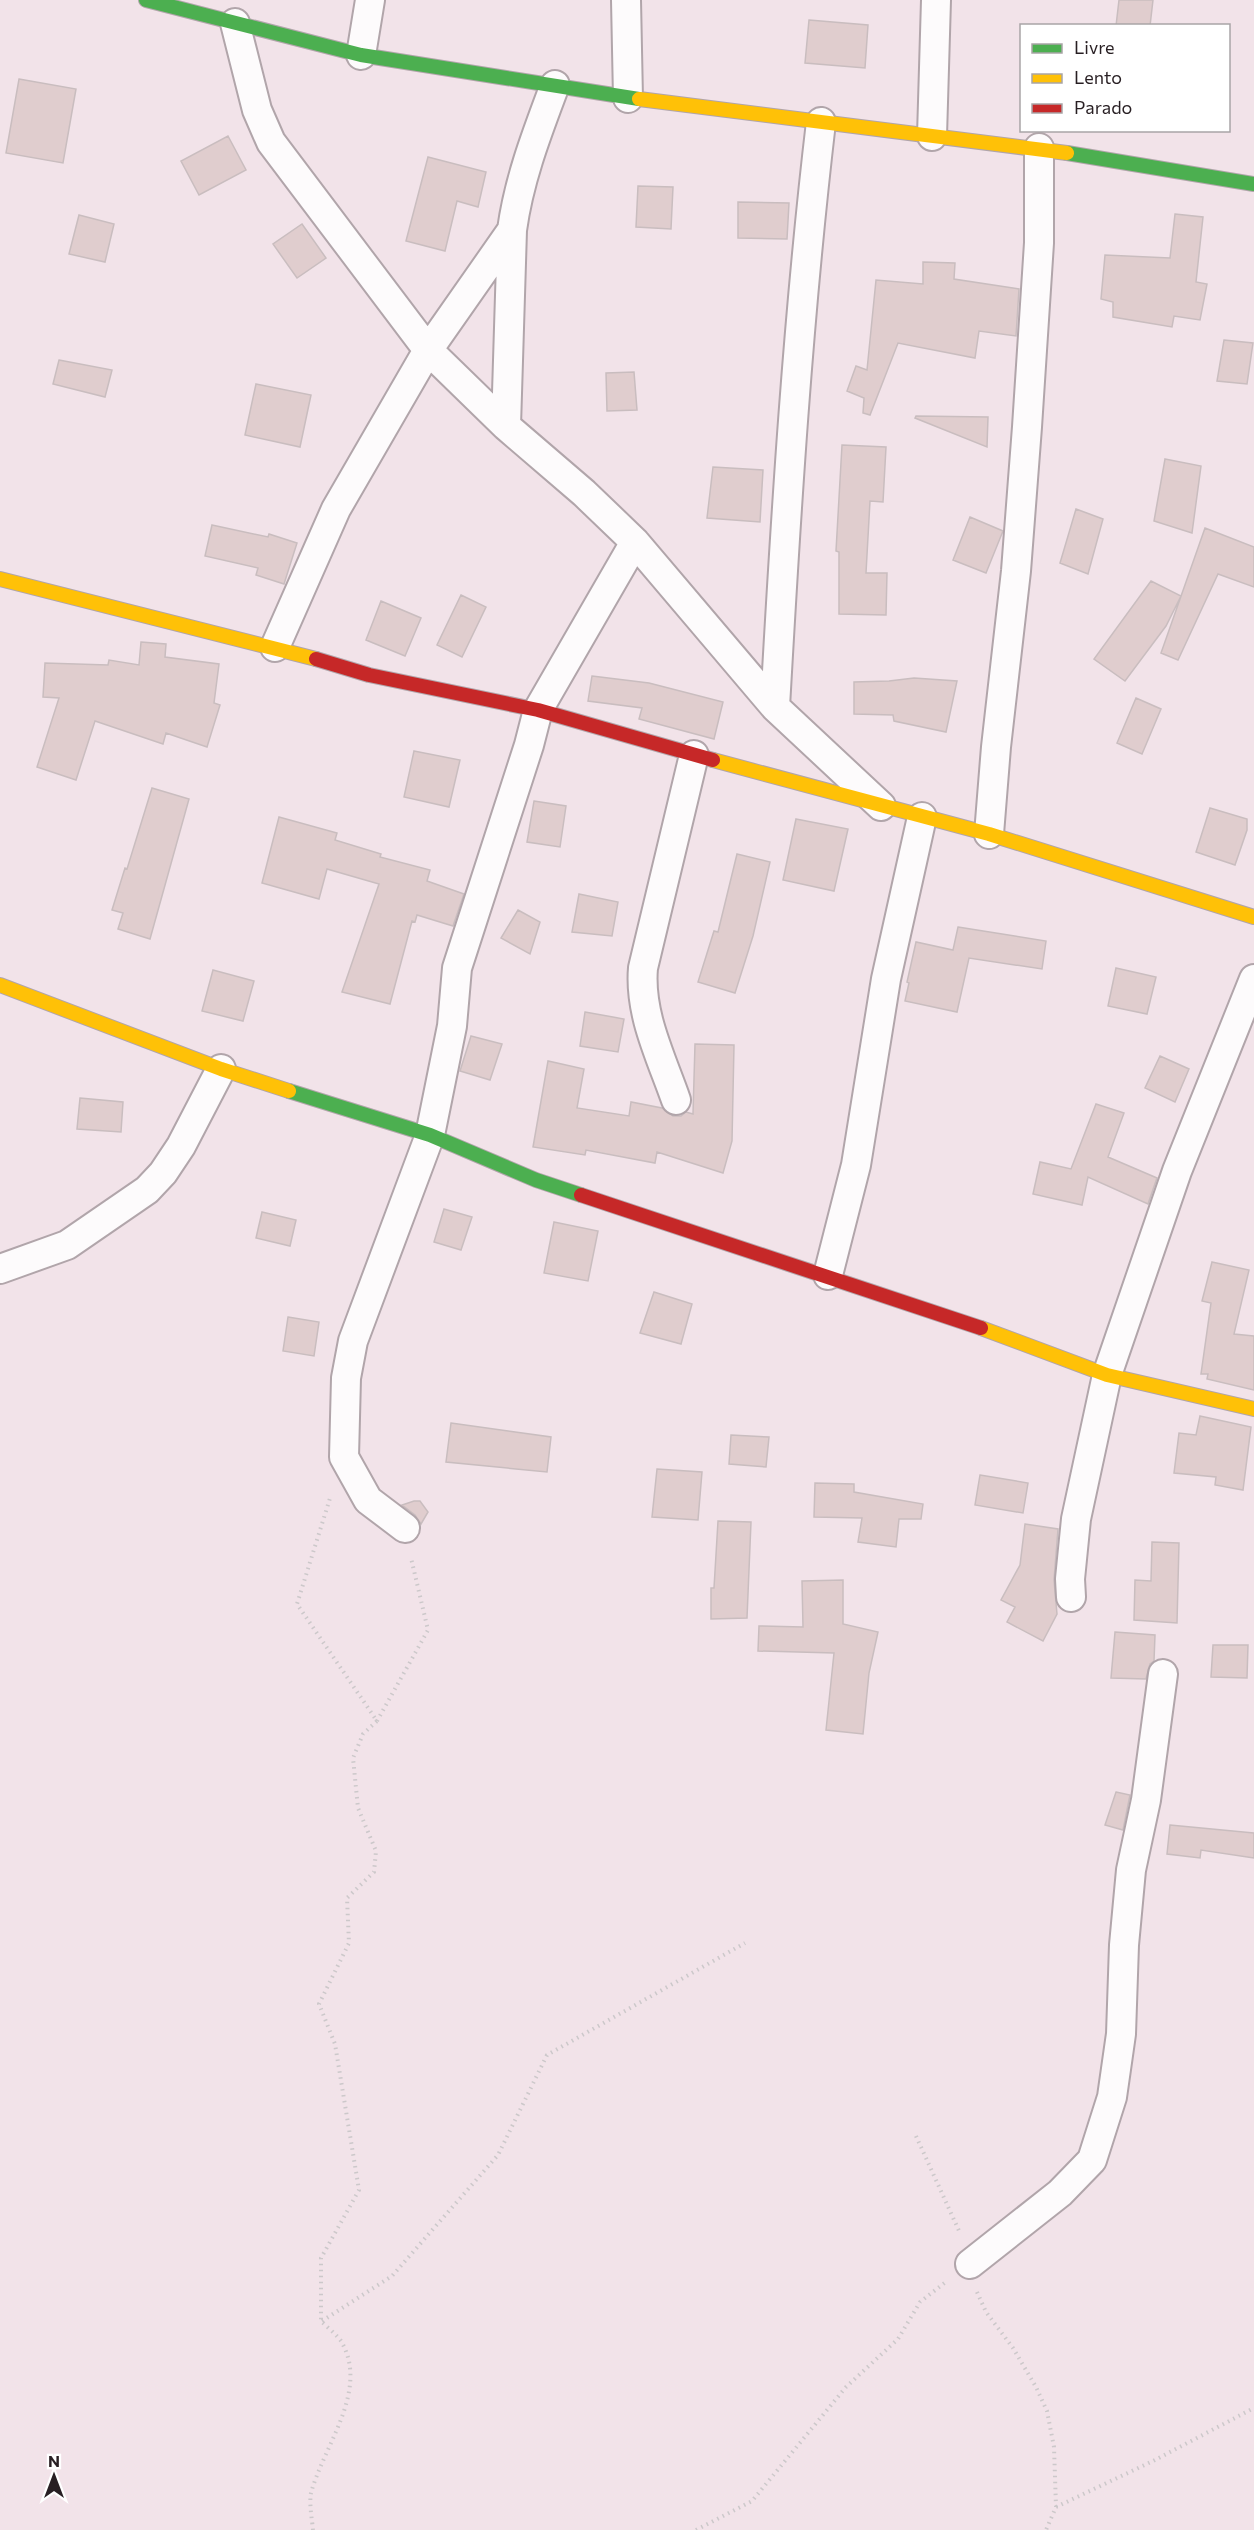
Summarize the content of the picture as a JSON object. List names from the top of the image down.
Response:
{
  "legend": ["Livre", "Lento", "Parado"],
  "north": "top"
}
